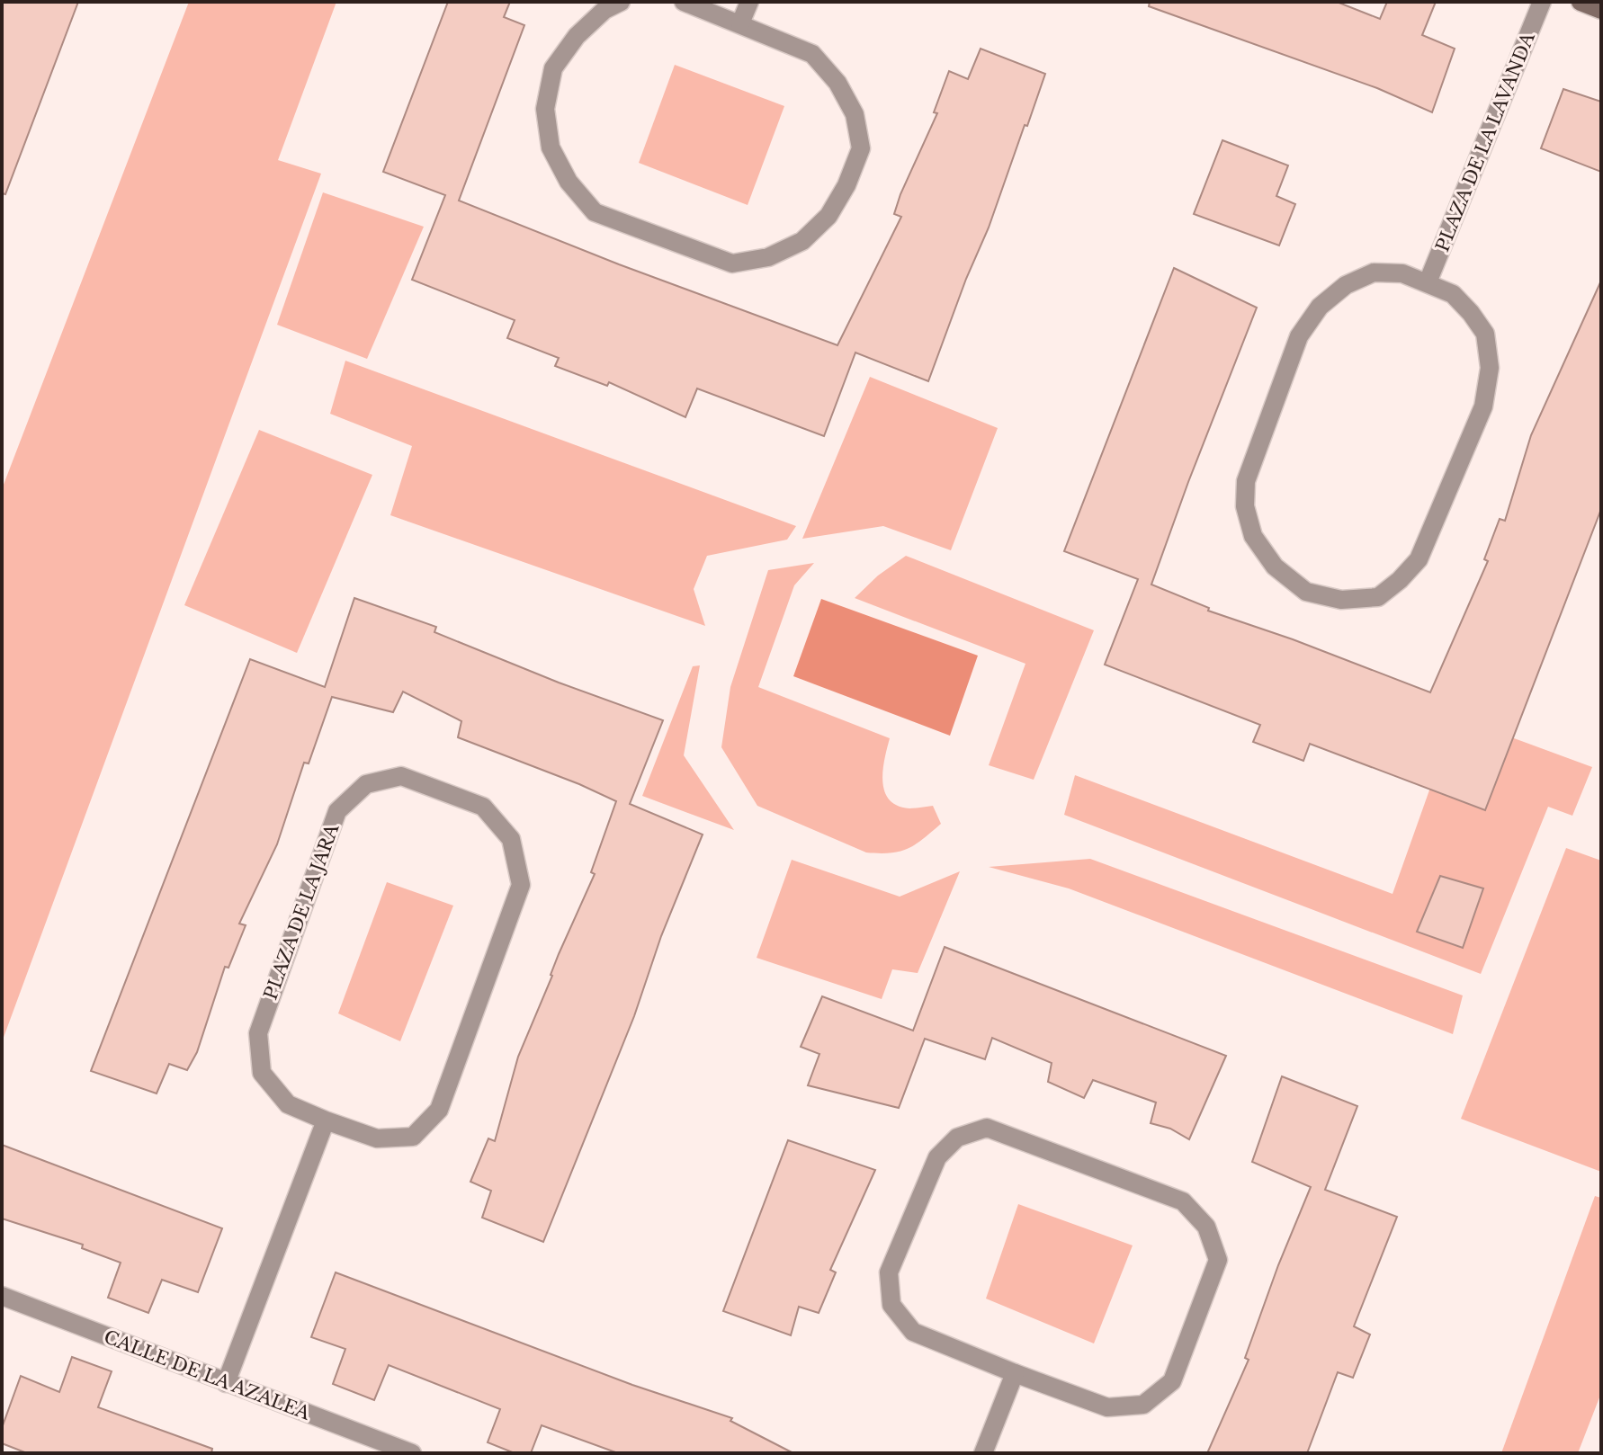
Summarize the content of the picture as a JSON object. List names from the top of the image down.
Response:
{
  "streets": {
    "street": ["PLAZA DE LA LAVANDA", "PLAZA DE LA JARA", "CALLE DE LA AZALEA"]
  }
}
